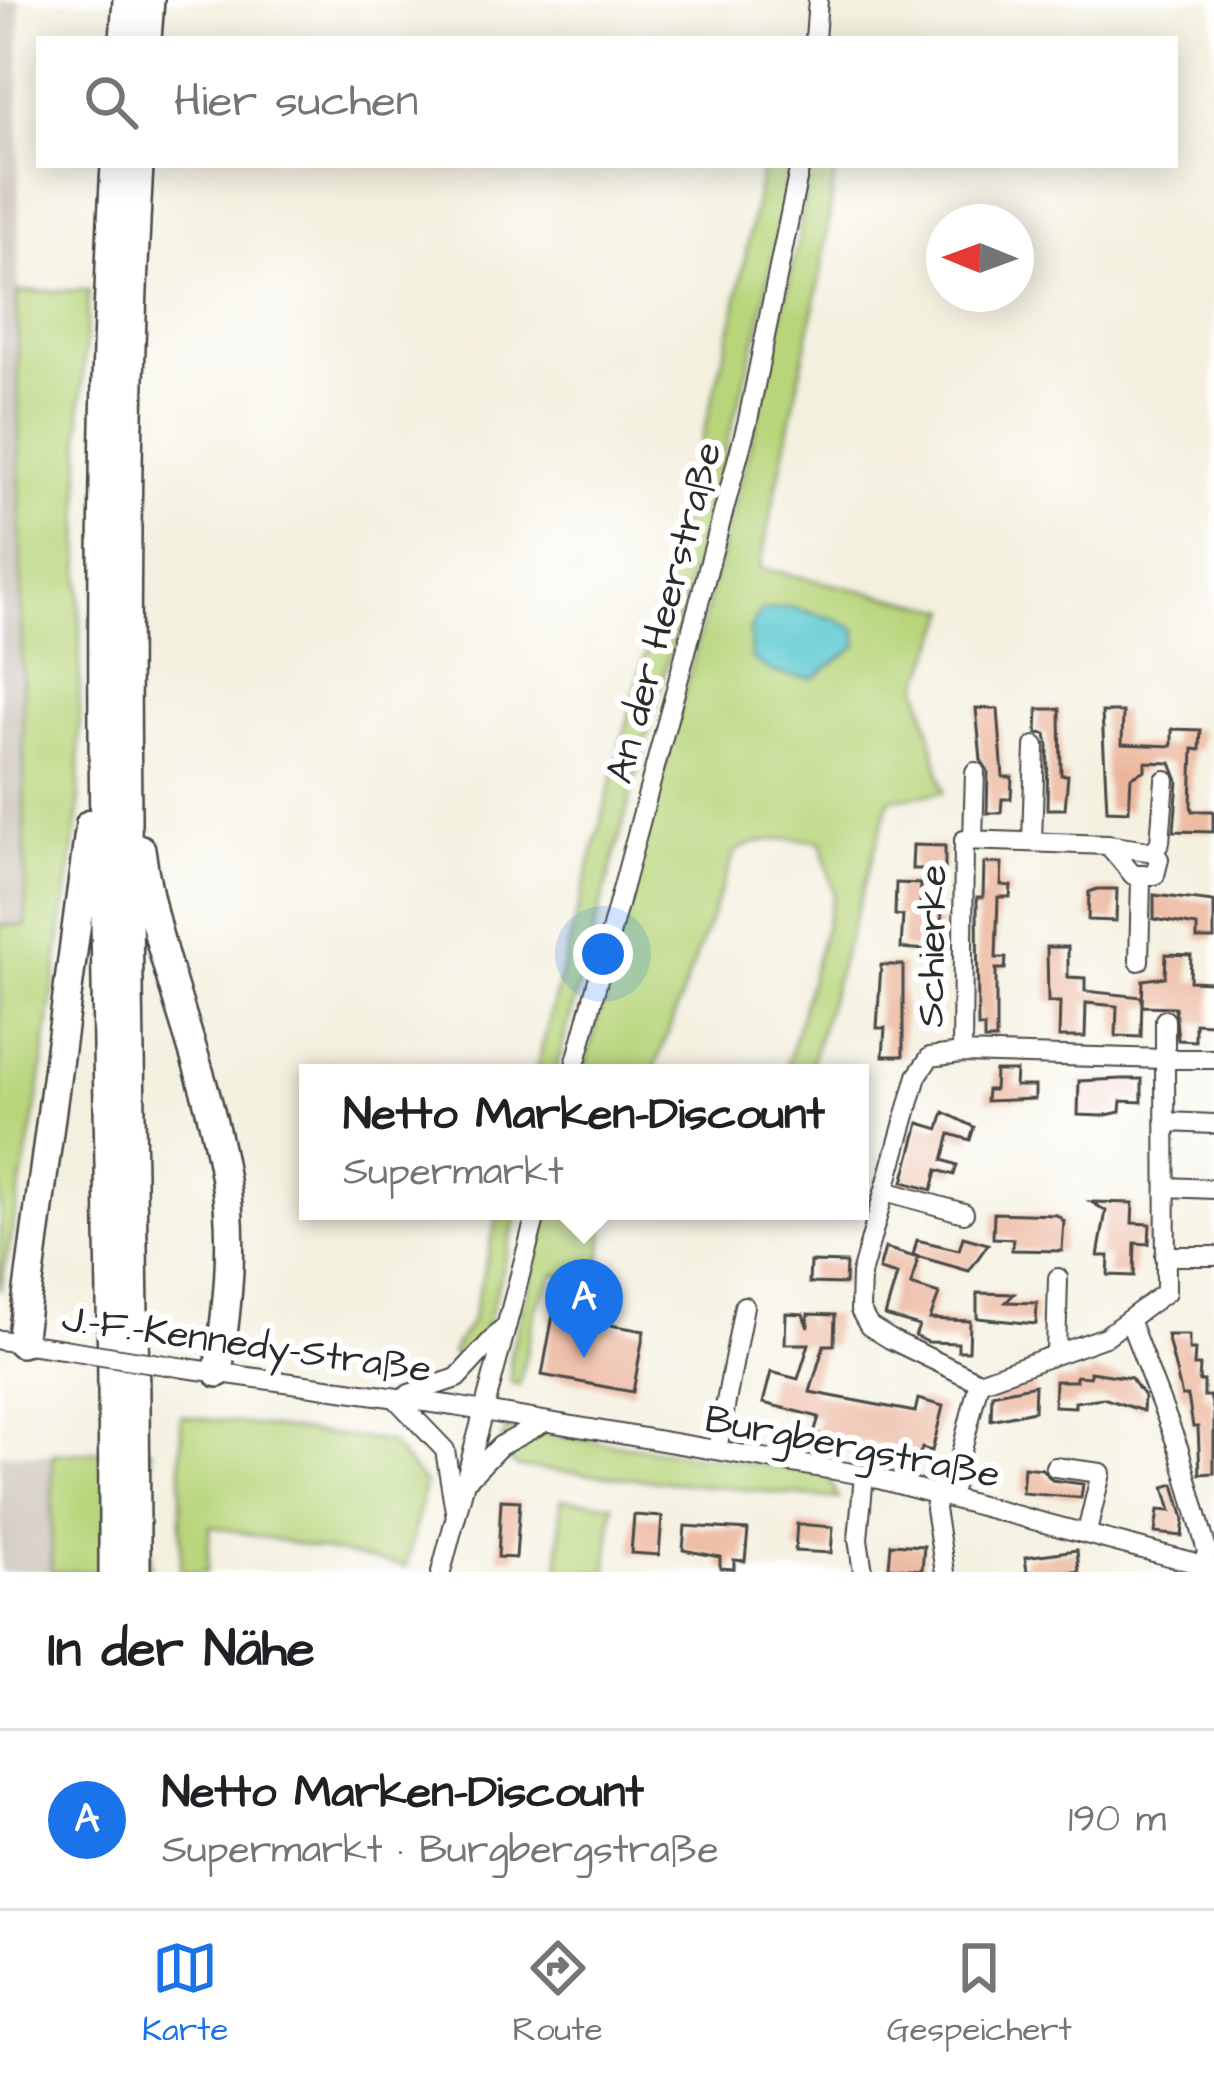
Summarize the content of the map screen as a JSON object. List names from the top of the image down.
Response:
{
  "streets": {
    "street": [
      "An der Heerstraße",
      "Schierke",
      "J.-F.-Kennedy-Straße",
      "Burgbergstraße"
    ]
  },
  "crossings": [
    ["Schierke", "Burgbergstraße"],
    ["J.-F.-Kennedy-Straße", "Burgbergstraße"]
  ],
  "north": "left",
  "page": {
    "search": "Hier suchen",
    "popup": ["Netto Marken-Discount", "Supermarkt"],
    "pins": "A",
    "heading": "In der Nähe",
    "list": [
      {
        "mark": "A",
        "name": "Netto Marken-Discount",
        "note": "Supermarkt · Burgbergstraße",
        "value": "190 m"
      }
    ],
    "nav": ["Karte", "Route", "Gespeichert"]
  }
}
